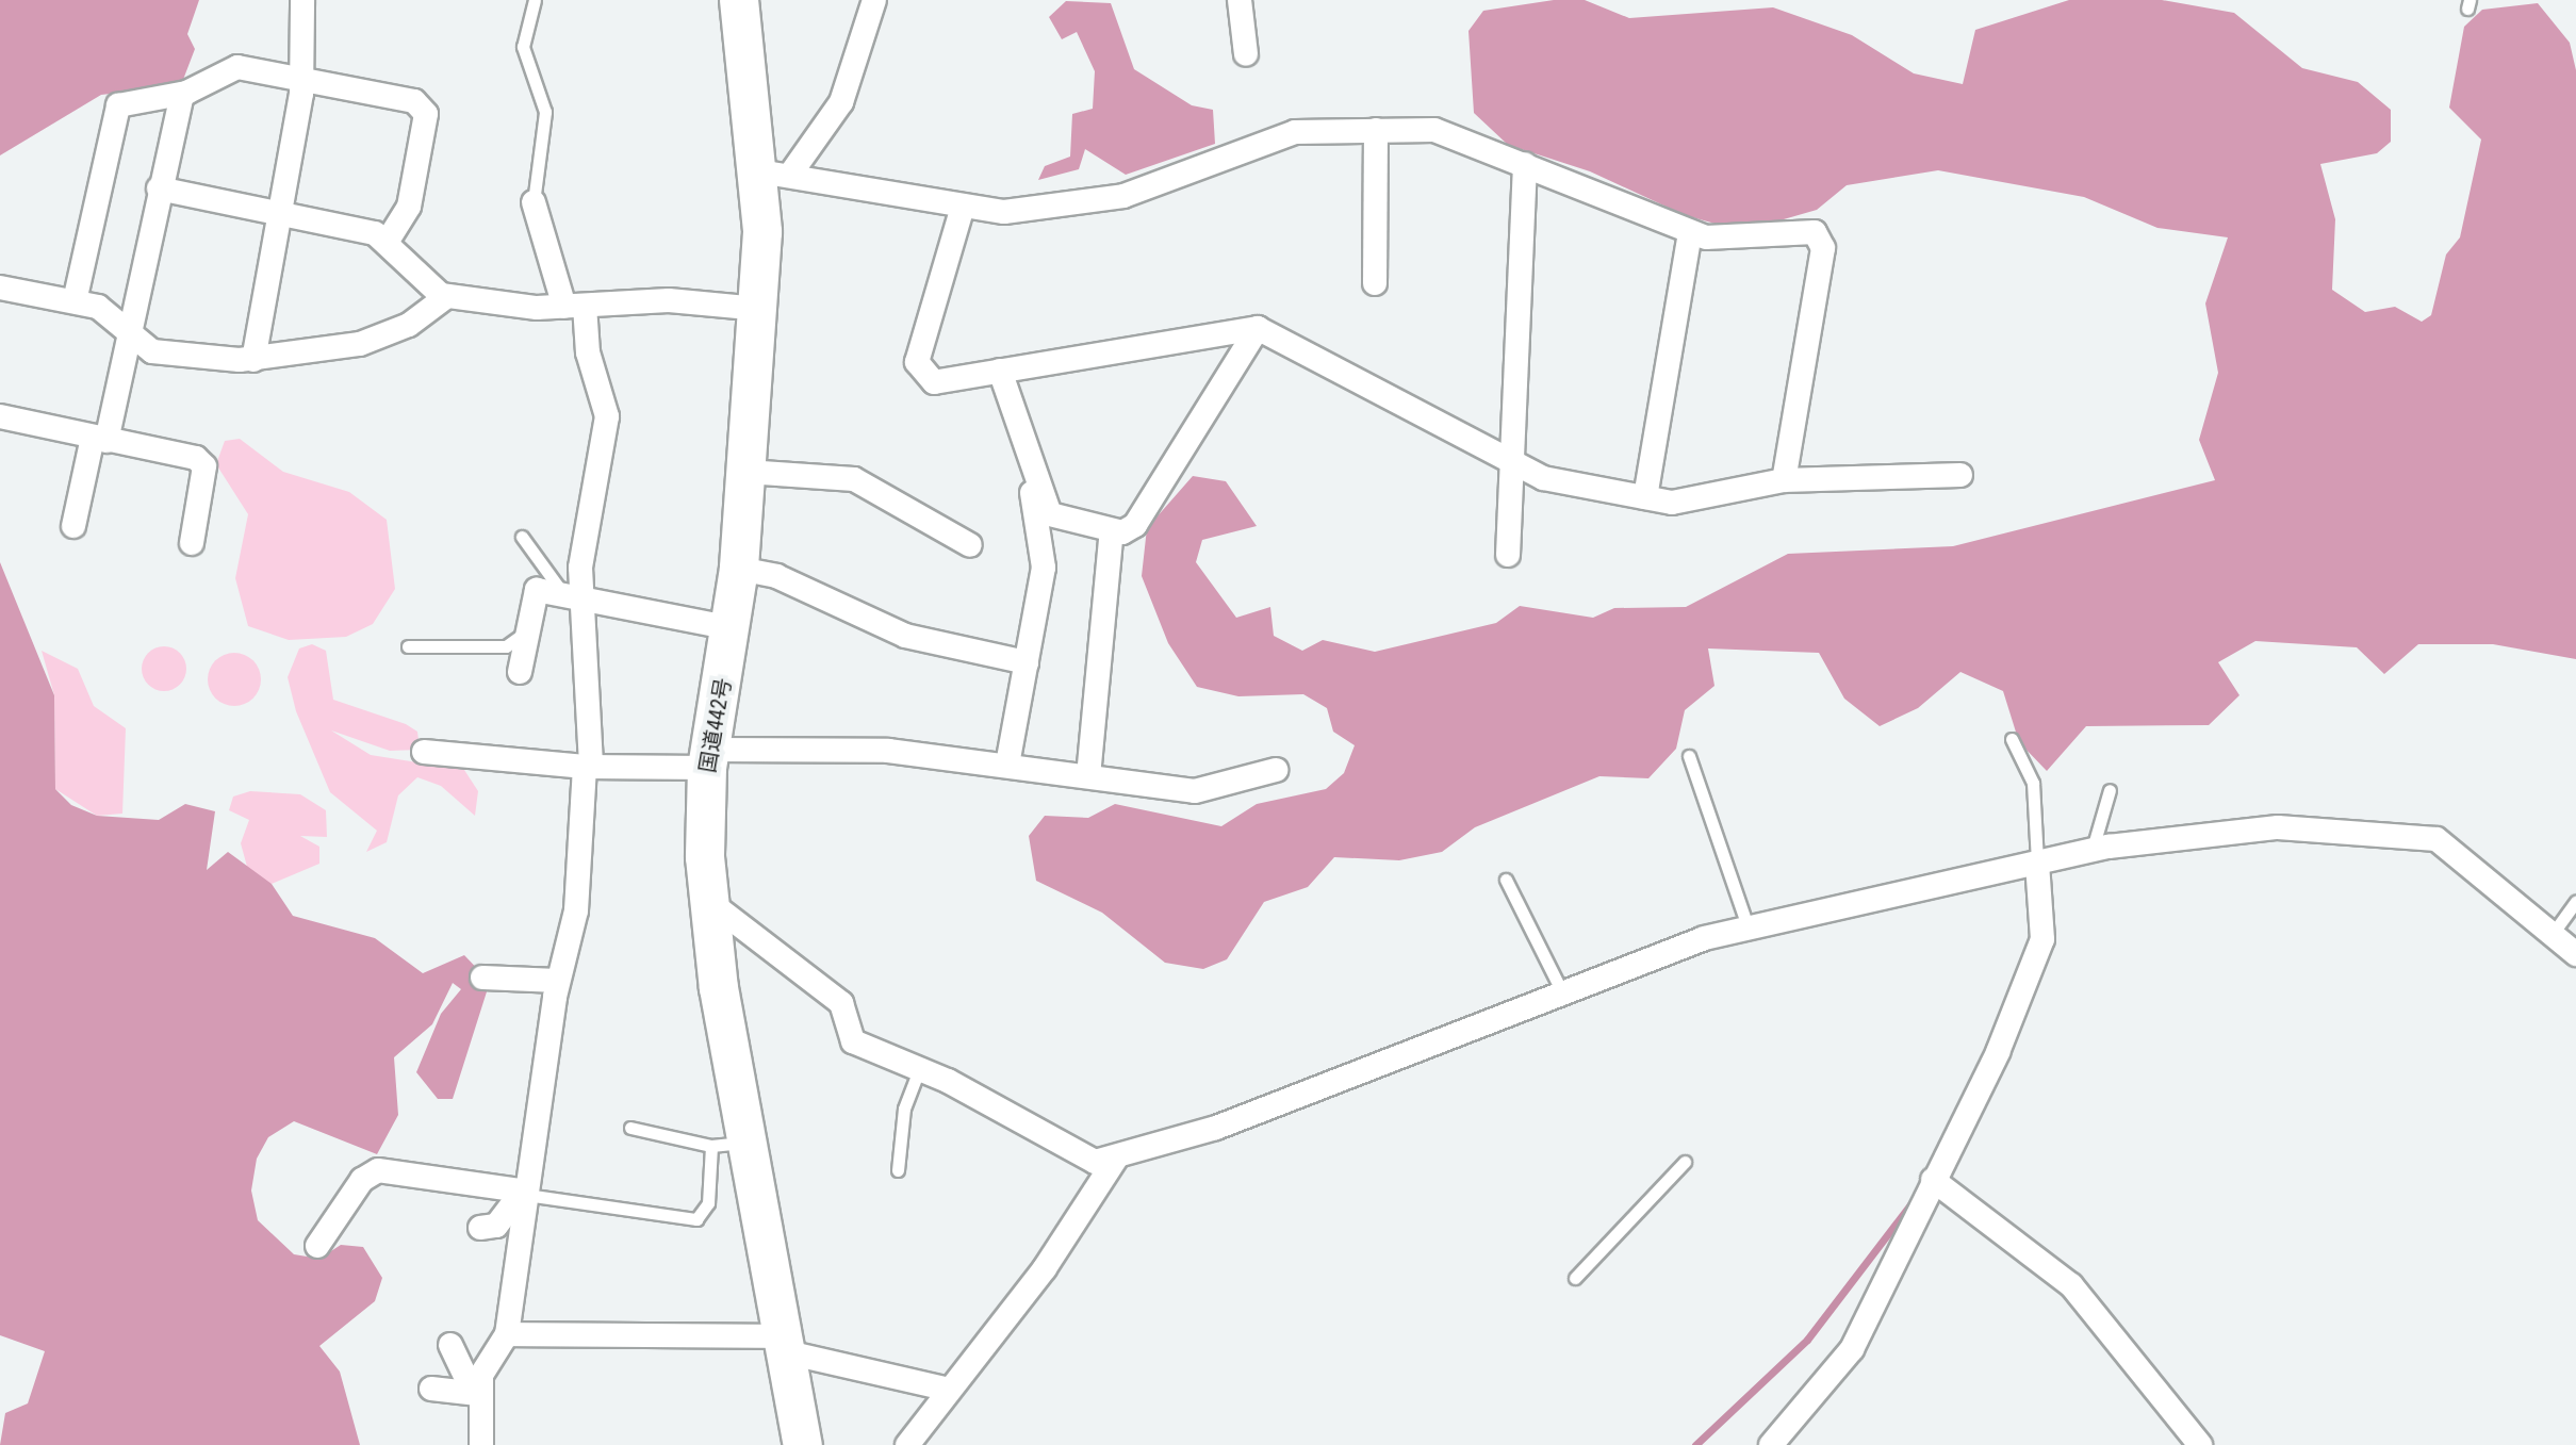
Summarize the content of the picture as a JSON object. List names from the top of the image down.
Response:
{
  "streets": {
    "highway": ["国道442号"]
  }
}
